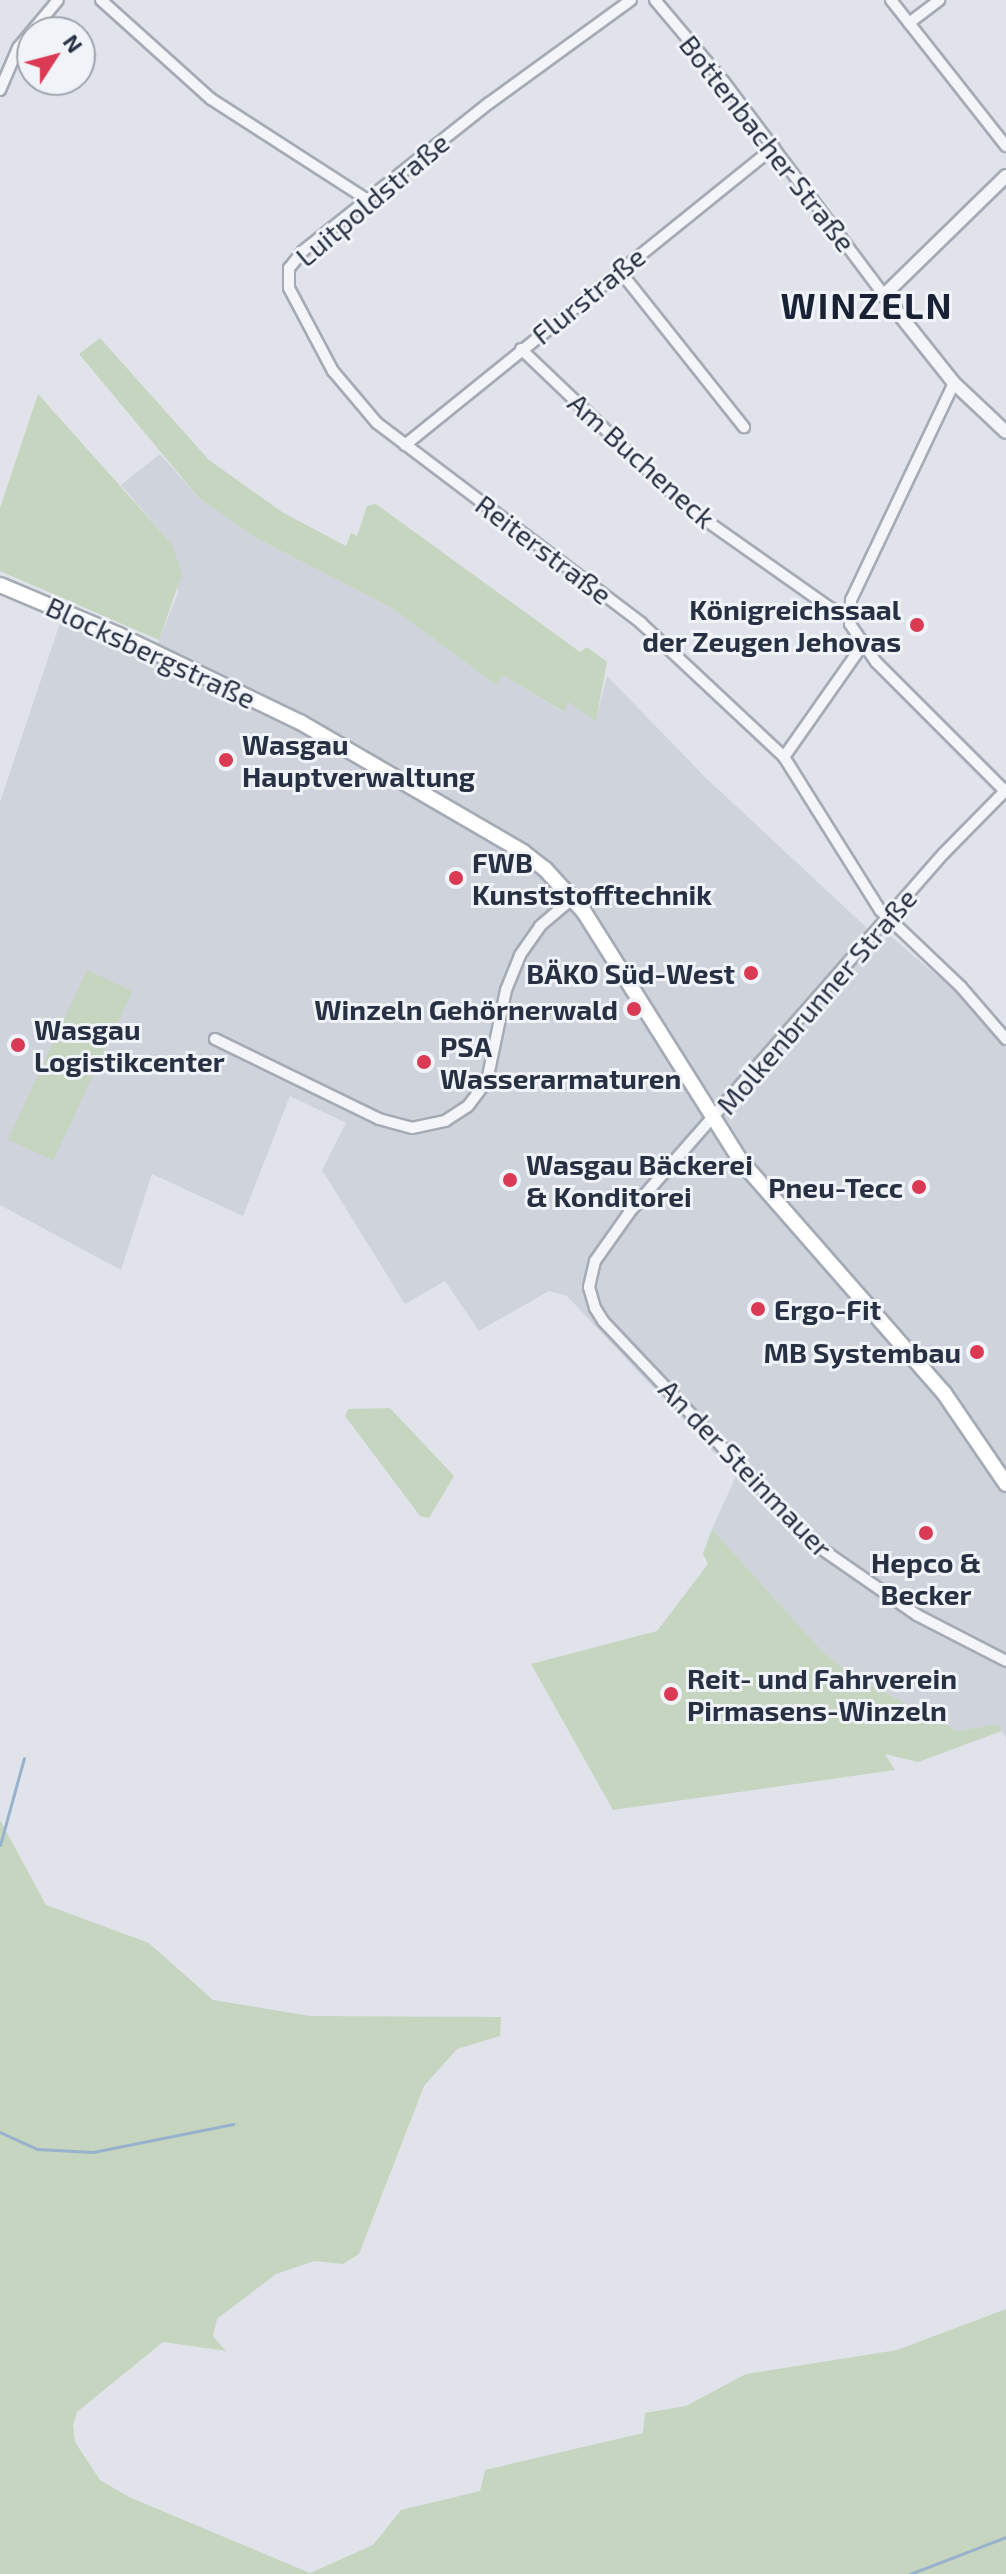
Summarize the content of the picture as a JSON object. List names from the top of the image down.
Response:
{
  "streets": {
    "main road": ["Blocksbergstraße"],
    "street": [
      "Bottenbacher Straße",
      "Luitpoldstraße",
      "Flurstraße",
      "Am Bucheneck",
      "Reiterstraße",
      "Molkenbrunner Straße",
      "An der Steinmauer"
    ]
  },
  "crossings": [
    ["Bottenbacher Straße", "Flurstraße"],
    ["Luitpoldstraße", "Flurstraße"],
    ["Luitpoldstraße", "Reiterstraße"],
    ["Flurstraße", "Am Bucheneck"],
    ["Flurstraße", "Reiterstraße"],
    ["Reiterstraße", "Molkenbrunner Straße"],
    ["Blocksbergstraße", "Molkenbrunner Straße"],
    ["Molkenbrunner Straße", "An der Steinmauer"]
  ],
  "districts": ["WINZELN"],
  "places": [
    "Königreichssaal der Zeugen Jehovas",
    "Wasgau Hauptverwaltung",
    "FWB Kunststofftechnik",
    "BÄKO Süd-West",
    "Winzeln Gehörnerwald",
    "Wasgau Logistikcenter",
    "PSA Wasserarmaturen",
    "Wasgau Bäckerei & Konditorei",
    "Pneu-Tecc",
    "Ergo-Fit",
    "MB Systembau",
    "Hepco & Becker",
    "Reit- und Fahrverein Pirmasens-Winzeln"
  ],
  "north": "top right"
}
